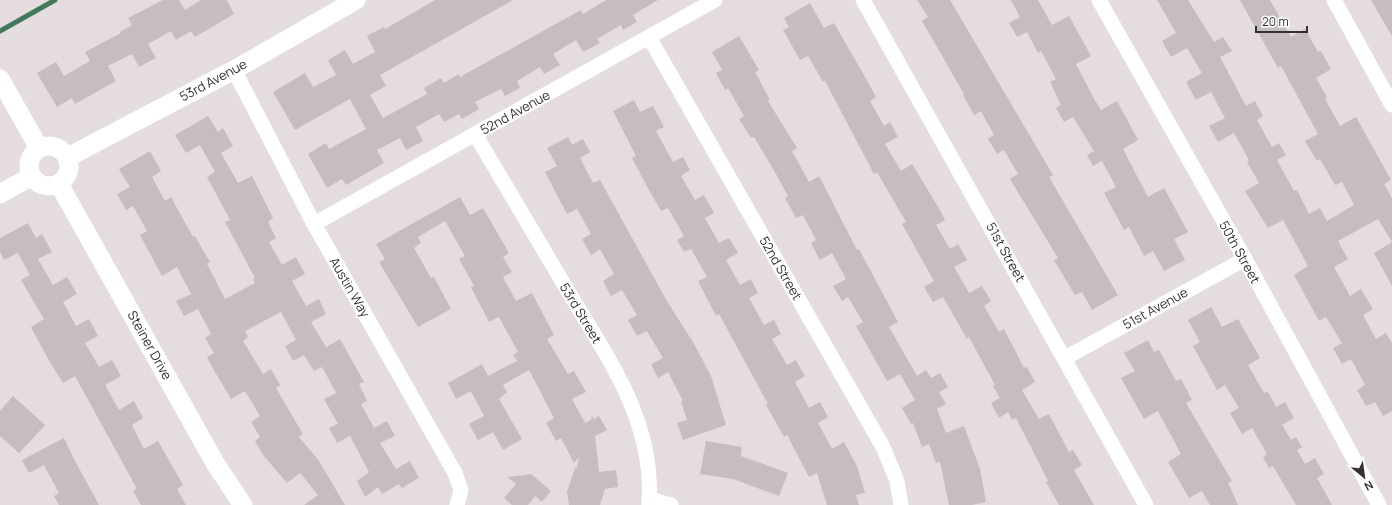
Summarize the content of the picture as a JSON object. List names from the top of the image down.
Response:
{
  "streets": {
    "street": [
      "53rd Avenue",
      "52nd Avenue",
      "51st Street",
      "50th Street",
      "52nd Street",
      "Austin Way",
      "51st Avenue",
      "53rd Street",
      "Steiner Drive"
    ]
  },
  "crossings": [
    ["53rd Avenue", "Austin Way"],
    ["53rd Avenue", "Steiner Drive"],
    ["52nd Avenue", "52nd Street"],
    ["52nd Avenue", "Austin Way"],
    ["52nd Avenue", "53rd Street"],
    ["51st Street", "51st Avenue"],
    ["50th Street", "51st Avenue"]
  ],
  "scale_bar": "20 m",
  "north": "bottom right"
}
